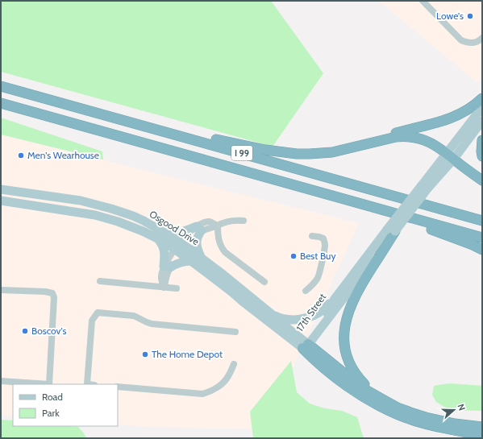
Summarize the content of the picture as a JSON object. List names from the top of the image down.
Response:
{
  "streets": {
    "highway": ["I 99"],
    "main road": ["Osgood Drive", "17th Street"]
  },
  "crossings": [
    ["Osgood Drive", "17th Street"]
  ],
  "places": [
    "Lowe's",
    "Men's Wearhouse",
    "Best Buy",
    "Boscov's",
    "The Home Depot"
  ],
  "legend": ["Road", "Park"],
  "north": "right"
}
